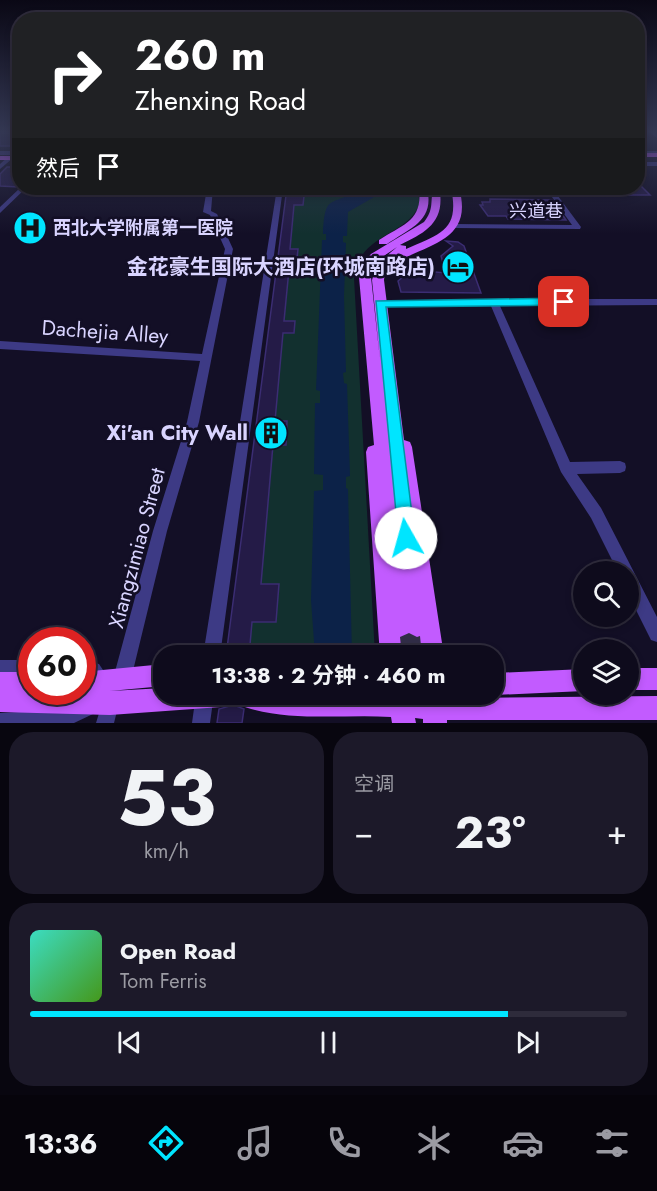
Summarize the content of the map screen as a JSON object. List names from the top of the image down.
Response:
{
  "streets": {
    "street": ["兴道巷", "Dachejia Alley", "Xiangzimiao Street"]
  },
  "crossings": [
    ["Dachejia Alley", "Xiangzimiao Street"]
  ],
  "places": {
    "hospital": ["西北大学附属第一医院"],
    "hotel": ["金花豪生国际大酒店(环城南路店)"],
    "building": ["Xi'an City Wall"]
  },
  "page": {
    "turn": ["260 m", "Zhenxing Road"],
    "then": "然后",
    "limit": "60",
    "trip": "13:38 · 2 分钟 · 460 m",
    "tile": [
      ["53", "km/h"],
      "空调"
    ],
    "heat": ["−", "23°", "+"],
    "song": ["Open Road", "Tom Ferris"],
    "tabs": "13:36"
  }
}
